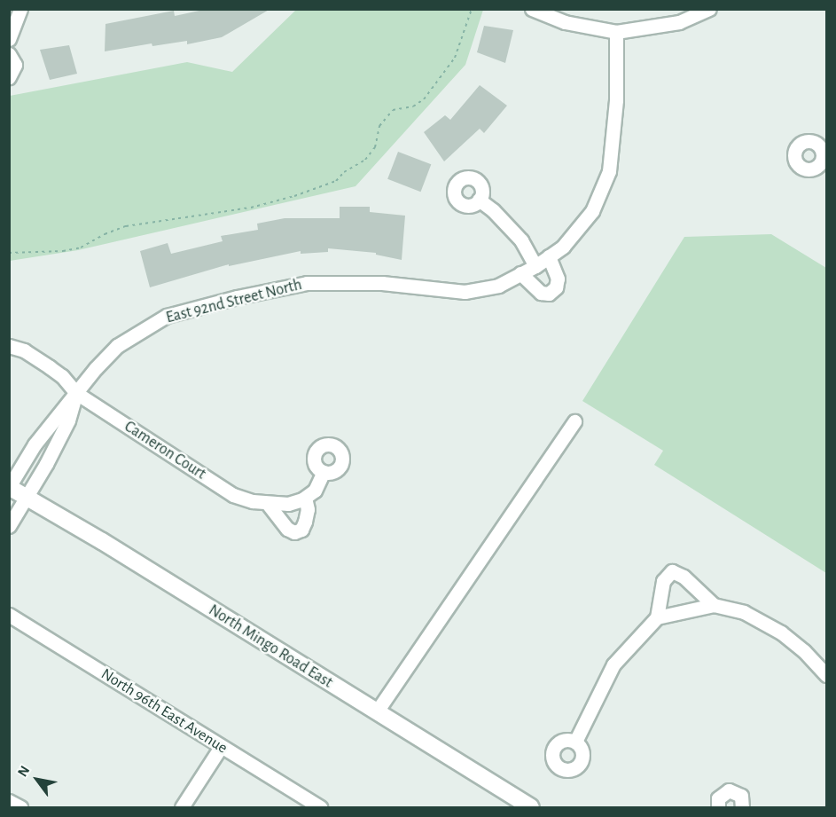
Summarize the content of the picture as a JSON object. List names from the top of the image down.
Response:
{
  "streets": {
    "street": [
      "East 92nd Street North",
      "Cameron Court",
      "North Mingo Road East",
      "North 96th East Avenue"
    ]
  },
  "crossings": [
    ["East 92nd Street North", "Cameron Court"],
    ["East 92nd Street North", "North Mingo Road East"]
  ],
  "north": "top left"
}
